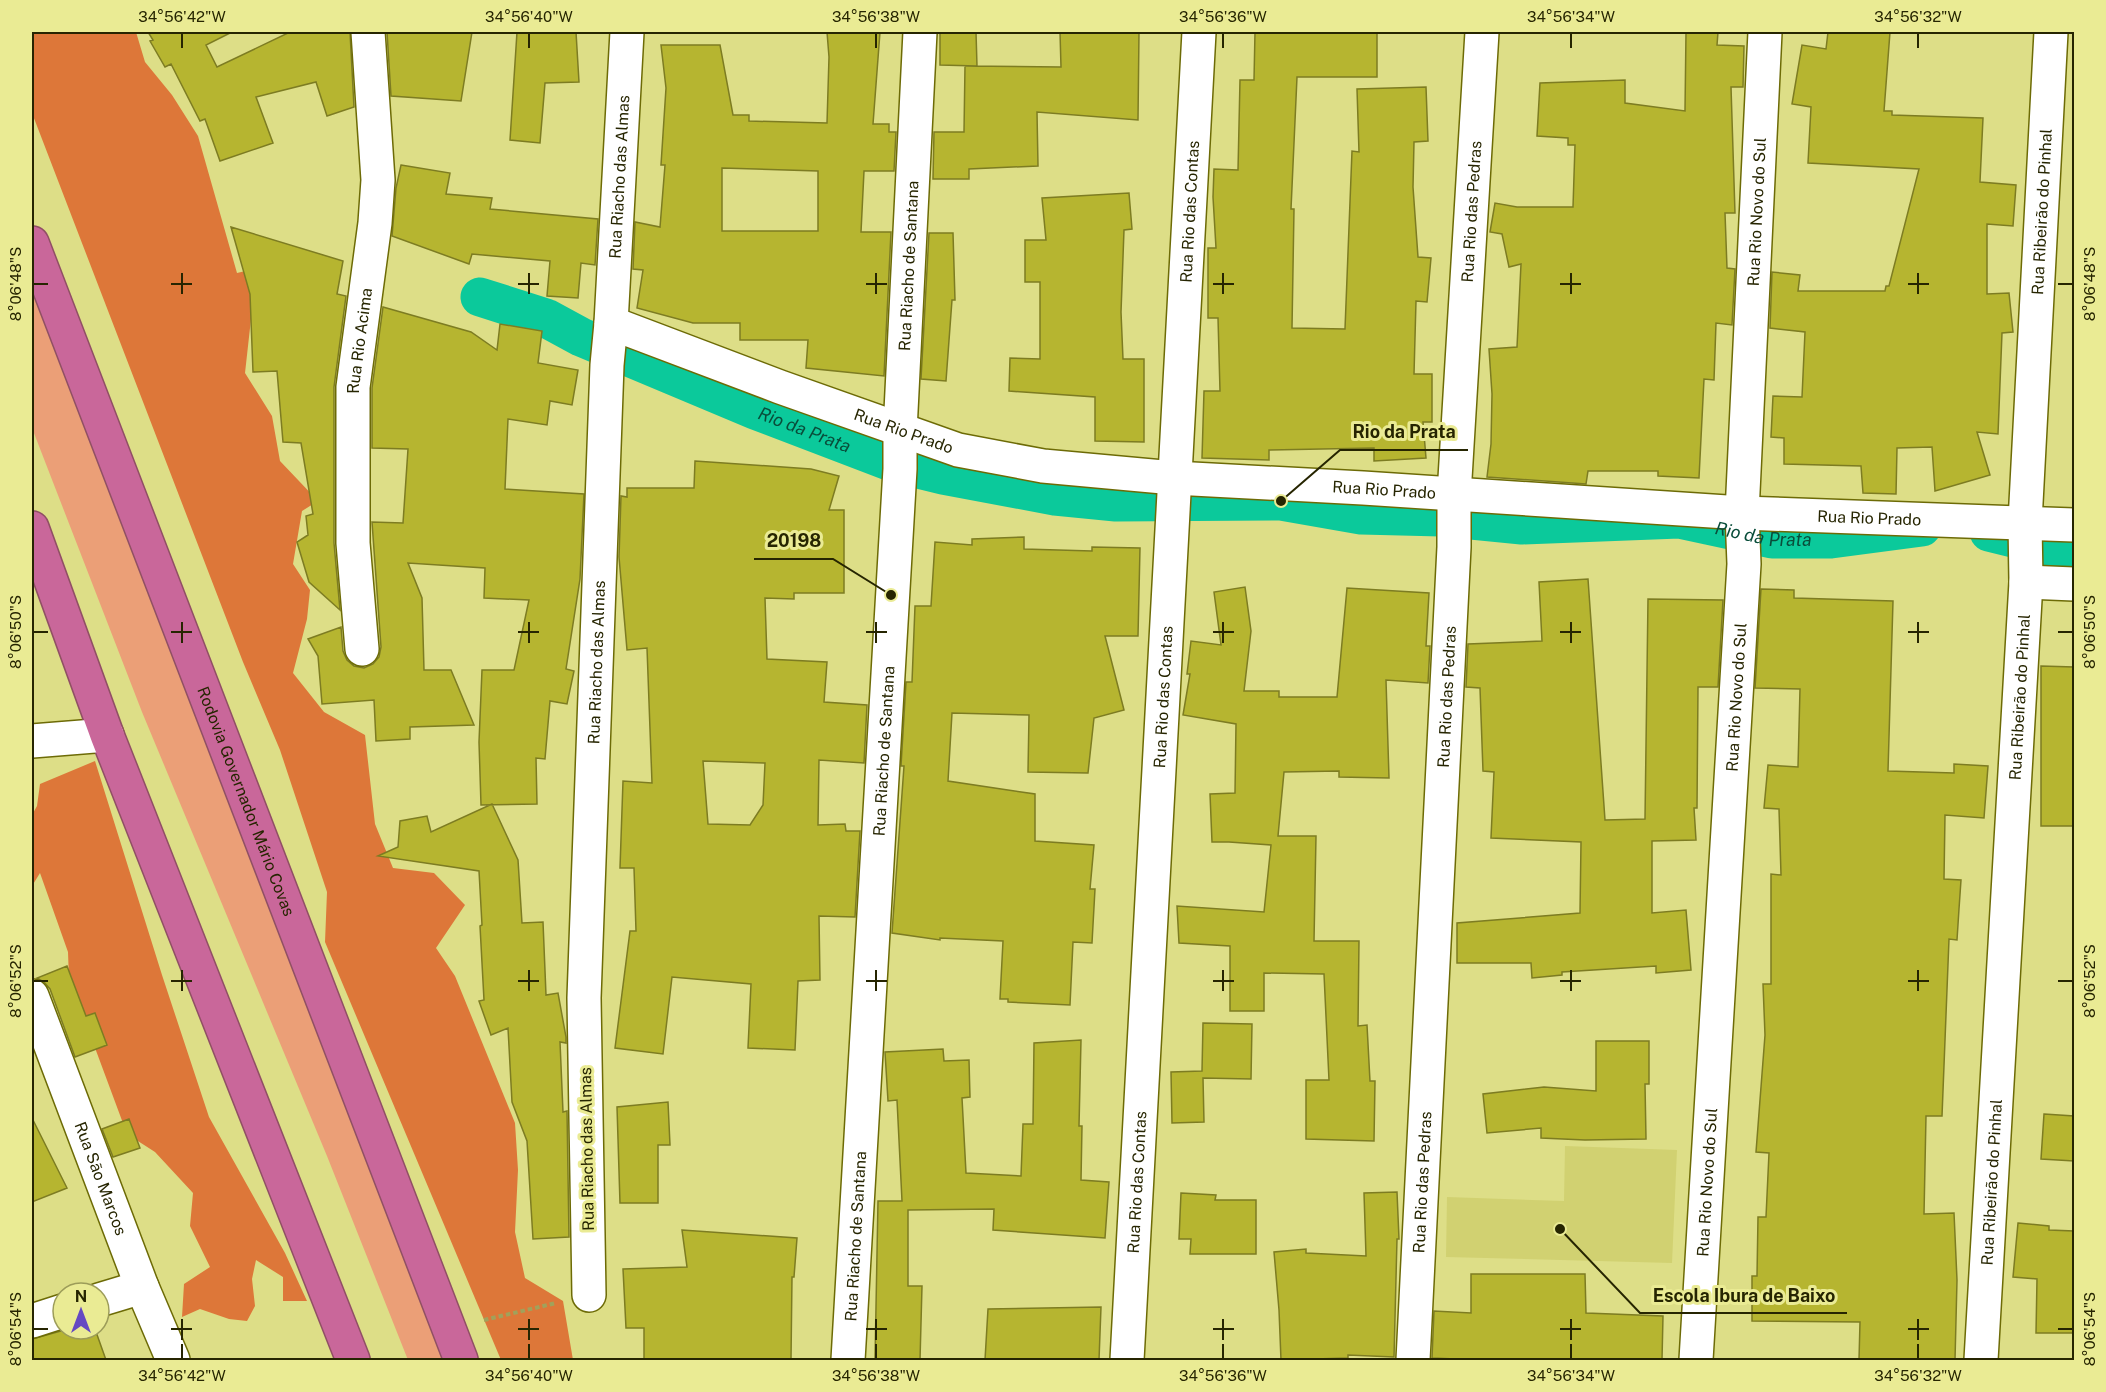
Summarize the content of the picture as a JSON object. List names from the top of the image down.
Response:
{
  "streets": {
    "highway": ["Rodovia Governador Mário Covas"],
    "street": [
      "Rua Riacho das Almas",
      "Rua Rio das Contas",
      "Rua Rio das Pedras",
      "Rua Rio Novo do Sul",
      "Rua Ribeirão do Pinhal",
      "Rua Riacho de Santana",
      "Rua Rio Acima",
      "Rua Rio Prado",
      "Rua São Marcos"
    ]
  },
  "crossings": [
    ["Rua Riacho das Almas", "Rua Rio Prado"],
    ["Rua Rio das Contas", "Rua Rio Prado"],
    ["Rua Rio das Pedras", "Rua Rio Prado"],
    ["Rua Rio Novo do Sul", "Rua Rio Prado"],
    ["Rua Ribeirão do Pinhal", "Rua Rio Prado"],
    ["Rua Riacho de Santana", "Rua Rio Prado"]
  ],
  "water": ["Rio da Prata"],
  "places": ["Rio da Prata", "20198", "Escola Ibura de Baixo"],
  "north": "top",
  "coordinates": [
    "34°56'42\"W",
    "34°56'40\"W",
    "34°56'38\"W",
    "34°56'36\"W",
    "34°56'34\"W",
    "34°56'32\"W",
    "8°06'48\"S",
    "8°06'50\"S",
    "8°06'52\"S",
    "8°06'54\"S"
  ]
}
